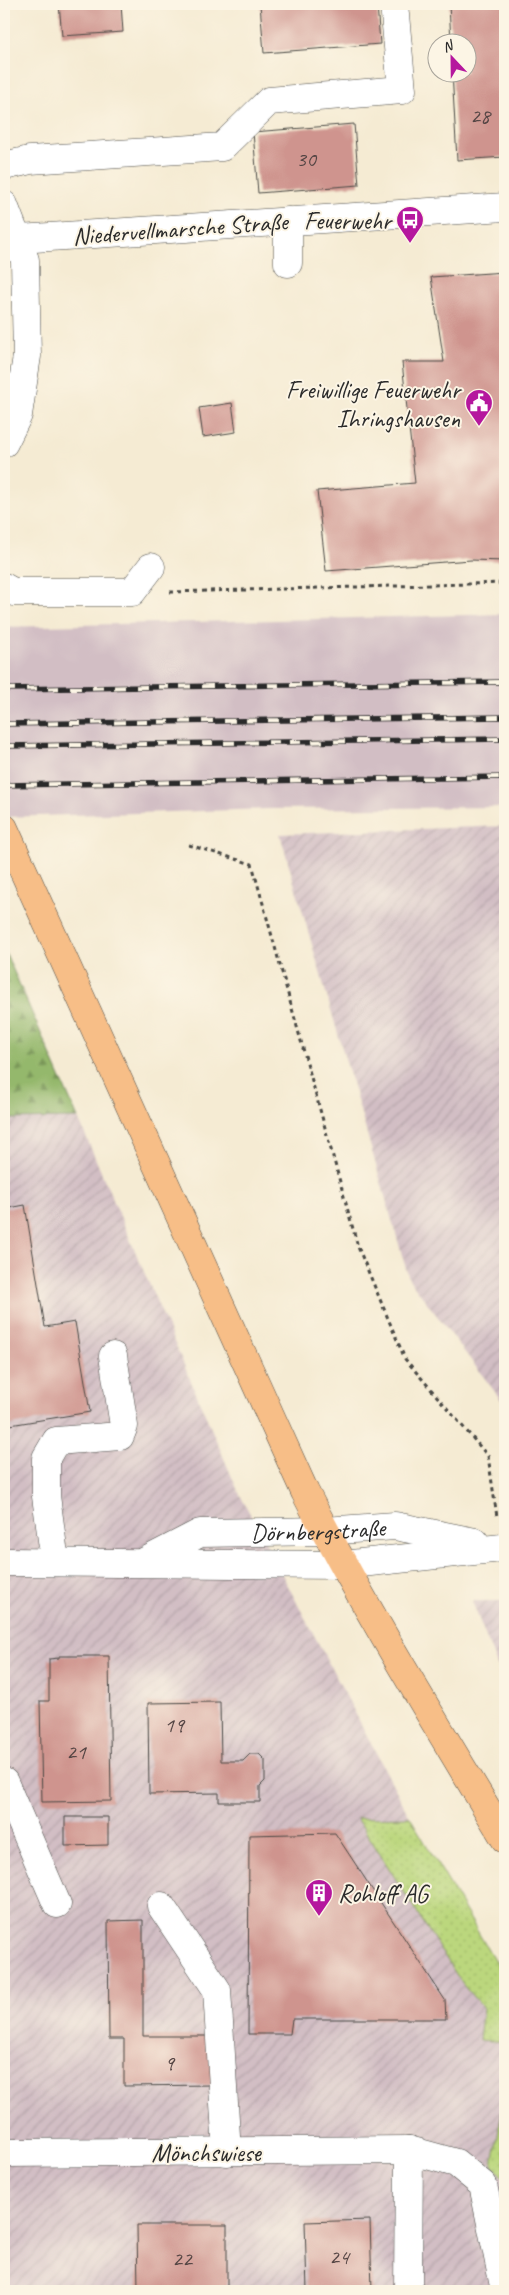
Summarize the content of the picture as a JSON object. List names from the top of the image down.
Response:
{
  "streets": {
    "street": ["Niedervellmarsche Straße", "Dörnbergstraße", "Mönchswiese"]
  },
  "places": {
    "bus stop": ["Feuerwehr"],
    "public building": ["Freiwillige Feuerwehr Ihringshausen"],
    "building": ["Rohloff AG"]
  },
  "house_numbers": [
    "28",
    "30",
    "19",
    "21",
    "9",
    "24",
    "22"
  ],
  "north": "top"
}
